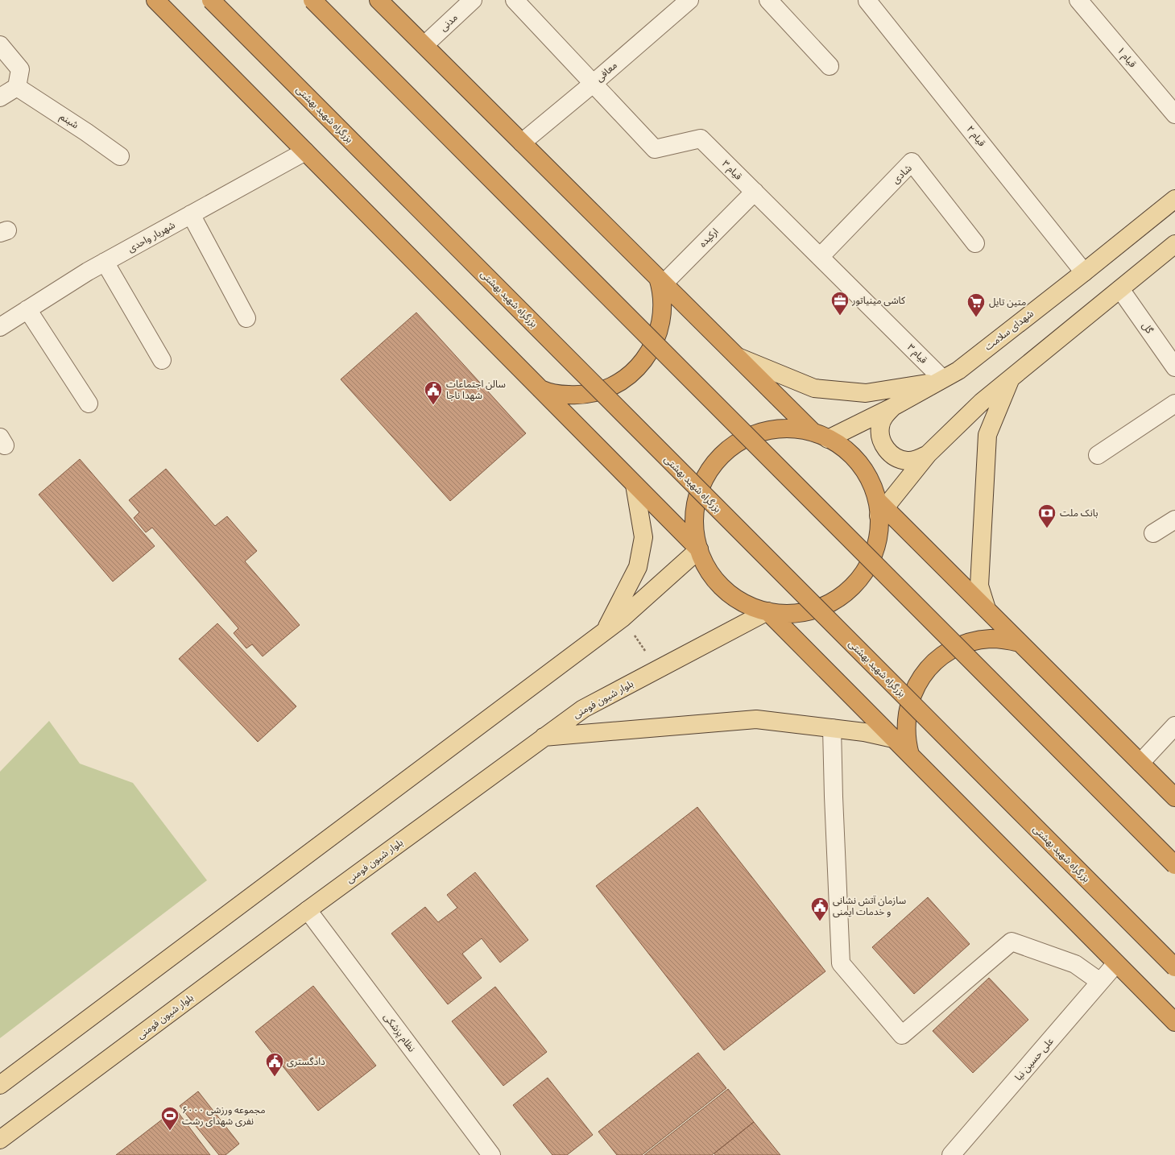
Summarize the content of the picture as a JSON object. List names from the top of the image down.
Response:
{
  "streets": {
    "highway": ["بزرگراه شهید بهشتی"],
    "main road": ["شهدای سلامت", "بلوار شیون فومنی"],
    "street": [
      "مدنی",
      "قیام ۱",
      "معافی",
      "شبنم",
      "قیام ۲",
      "قیام ۳",
      "شادی",
      "شهریار واحدی",
      "ارکیده",
      "گل",
      "نظام پزشکی",
      "علی حسین نیا"
    ]
  },
  "crossings": [
    ["معافی", "قیام ۳"],
    ["قیام ۲", "شهدای سلامت"],
    ["قیام ۳", "شادی"],
    ["قیام ۳", "ارکیده"],
    ["قیام ۳", "شهدای سلامت"],
    ["بلوار شیون فومنی", "نظام پزشکی"]
  ],
  "places": {
    "office": ["کاشی مینیاتور"],
    "supermarket": ["متین تایل"],
    "public building": ["سالن اجتماعات شهدا ناجا", "سازمان آتش نشانی و خدمات ایمنی", "دادگستری"],
    "bank": ["بانک ملت"],
    "sports": ["مجموعه ورزشی ۶۰۰۰ نفری شهدای رشت"]
  }
}
